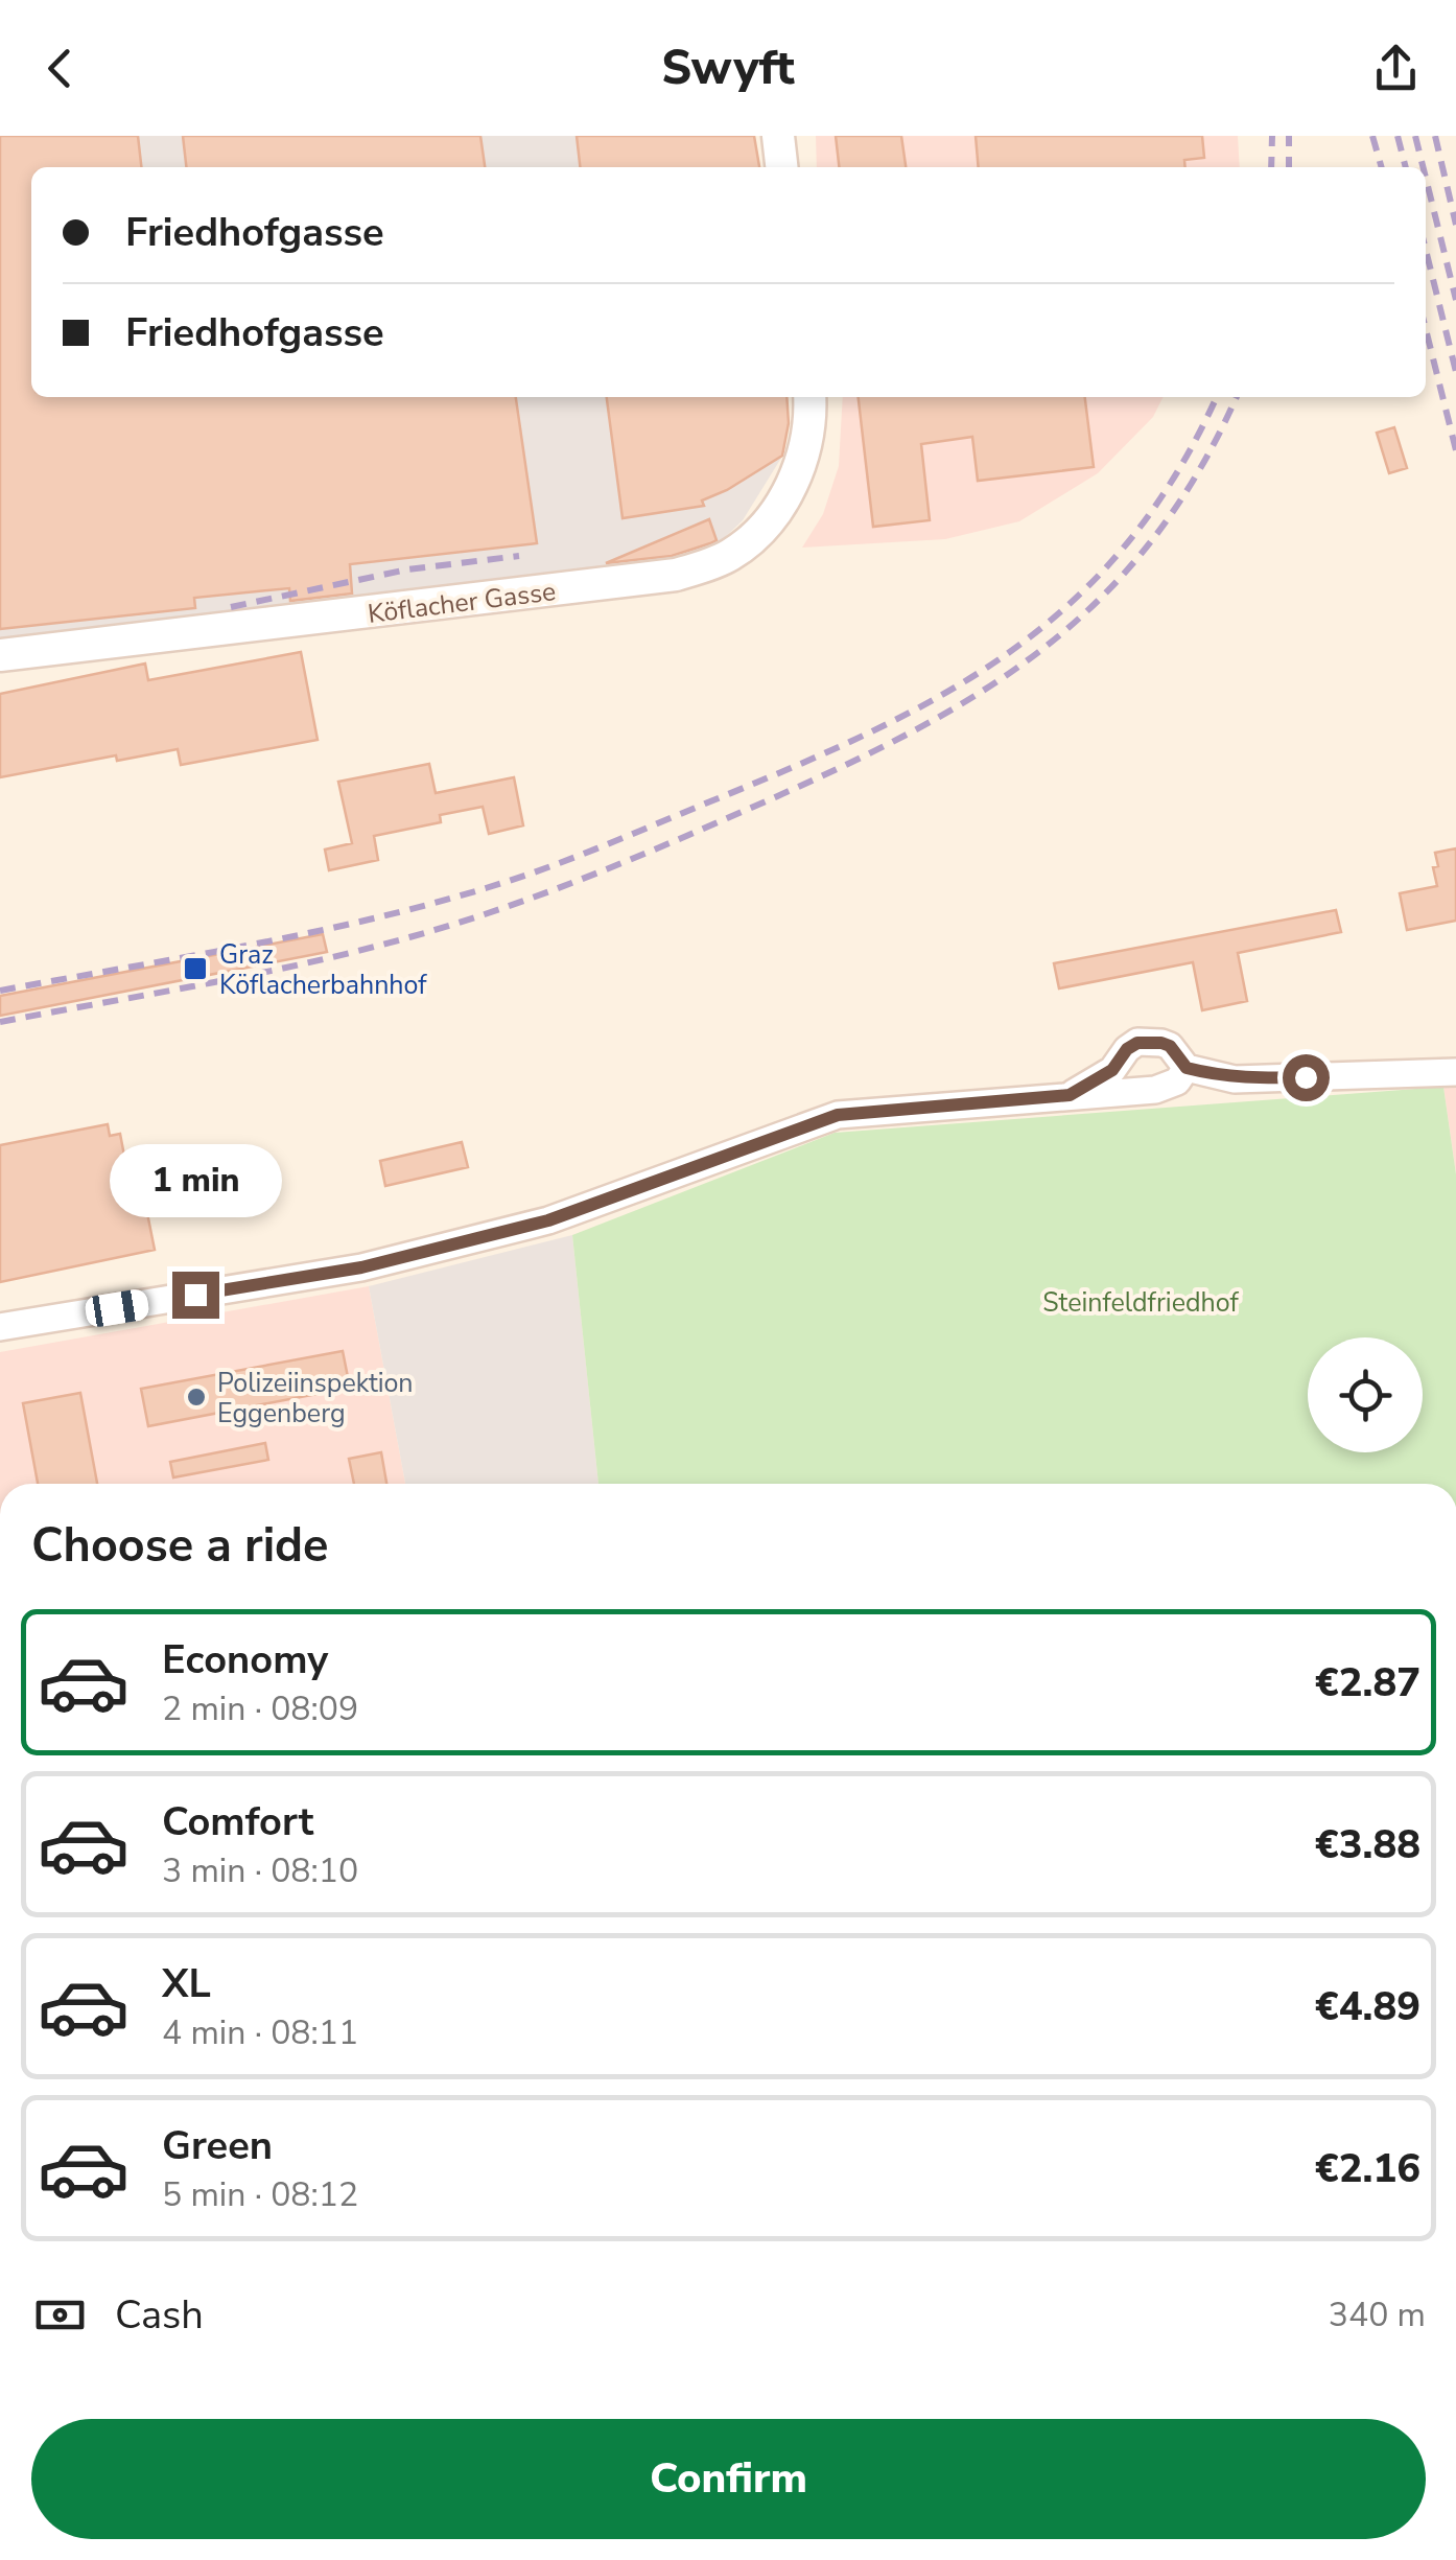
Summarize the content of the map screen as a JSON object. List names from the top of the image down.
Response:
{
  "streets": {
    "street": ["Köflacher Gasse"]
  },
  "parks": ["Steinfeldfriedhof"],
  "places": {
    "transit": ["Graz Köflacherbahnhof"],
    "other": ["Polizeiinspektion Eggenberg"]
  },
  "page": {
    "header": "Swyft",
    "banner": ["Friedhofgasse", "Friedhofgasse"],
    "bubble": "1 min",
    "heading": "Choose a ride",
    "list": [
      {
        "name": "Economy",
        "note": "2 min · 08:09",
        "value": "€2.87"
      },
      {
        "name": "Comfort",
        "note": "3 min · 08:10",
        "value": "€3.88"
      },
      {
        "name": "XL",
        "note": "4 min · 08:11",
        "value": "€4.89"
      },
      {
        "name": "Green",
        "note": "5 min · 08:12",
        "value": "€2.16"
      }
    ],
    "pay": ["Cash", "340 m"],
    "buttons": "Confirm"
  }
}
